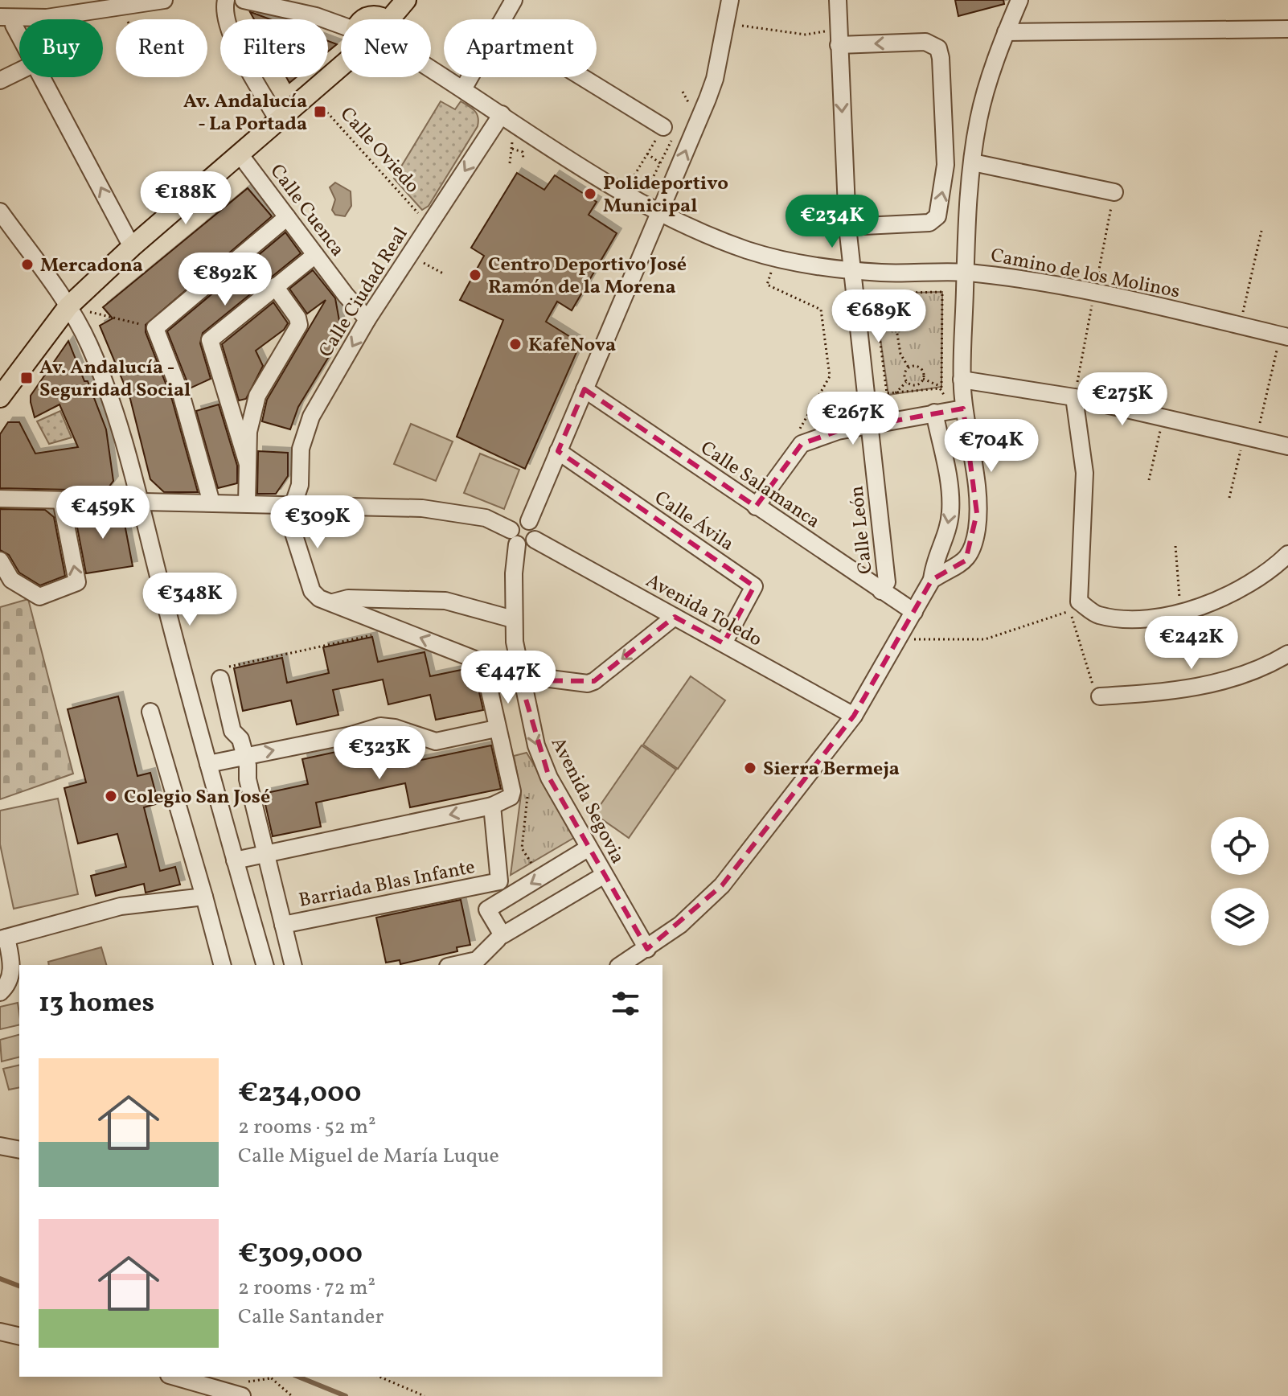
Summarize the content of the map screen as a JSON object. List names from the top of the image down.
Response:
{
  "streets": {
    "street": [
      "Calle Cuenca",
      "Camino de los Molinos",
      "Calle Ciudad Real",
      "Calle Salamanca",
      "Calle Ávila",
      "Calle León",
      "Avenida Toledo",
      "Avenida Segovia",
      "Barriada Blas Infante"
    ],
    "path": ["Calle Oviedo"]
  },
  "crossings": [
    ["Calle Oviedo", "Calle Ciudad Real"],
    ["Calle Cuenca", "Calle Ciudad Real"],
    ["Camino de los Molinos", "Calle Ciudad Real"],
    ["Camino de los Molinos", "Calle León"],
    ["Calle Salamanca", "Calle León"],
    ["Calle Ávila", "Avenida Toledo"],
    ["Avenida Toledo", "Avenida Segovia"]
  ],
  "one_way": ["Calle Ciudad Real", "Avenida Segovia"],
  "places": {
    "transit": ["Av. Andalucía - La Portada", "Av. Andalucía - Seguridad Social"],
    "other": [
      "Polideportivo Municipal",
      "Mercadona",
      "Centro Deportivo José Ramón de la Morena",
      "KafeNova",
      "Sierra Bermeja",
      "Colegio San José"
    ]
  },
  "page": {
    "chip": [
      "Buy",
      "Rent",
      "Filters",
      "New",
      "Apartment"
    ],
    "price": [
      "€188K",
      "€234K",
      "€892K",
      "€689K",
      "€275K",
      "€267K",
      "€704K",
      "€459K",
      "€309K",
      "€348K",
      "€242K",
      "€447K",
      "€323K"
    ],
    "heading": "13 homes",
    "list": [
      {
        "name": "€234,000",
        "note": "2 rooms · 52 m² · Calle Miguel de María Luque"
      },
      {
        "name": "€309,000",
        "note": "2 rooms · 72 m² · Calle Santander"
      }
    ]
  }
}
